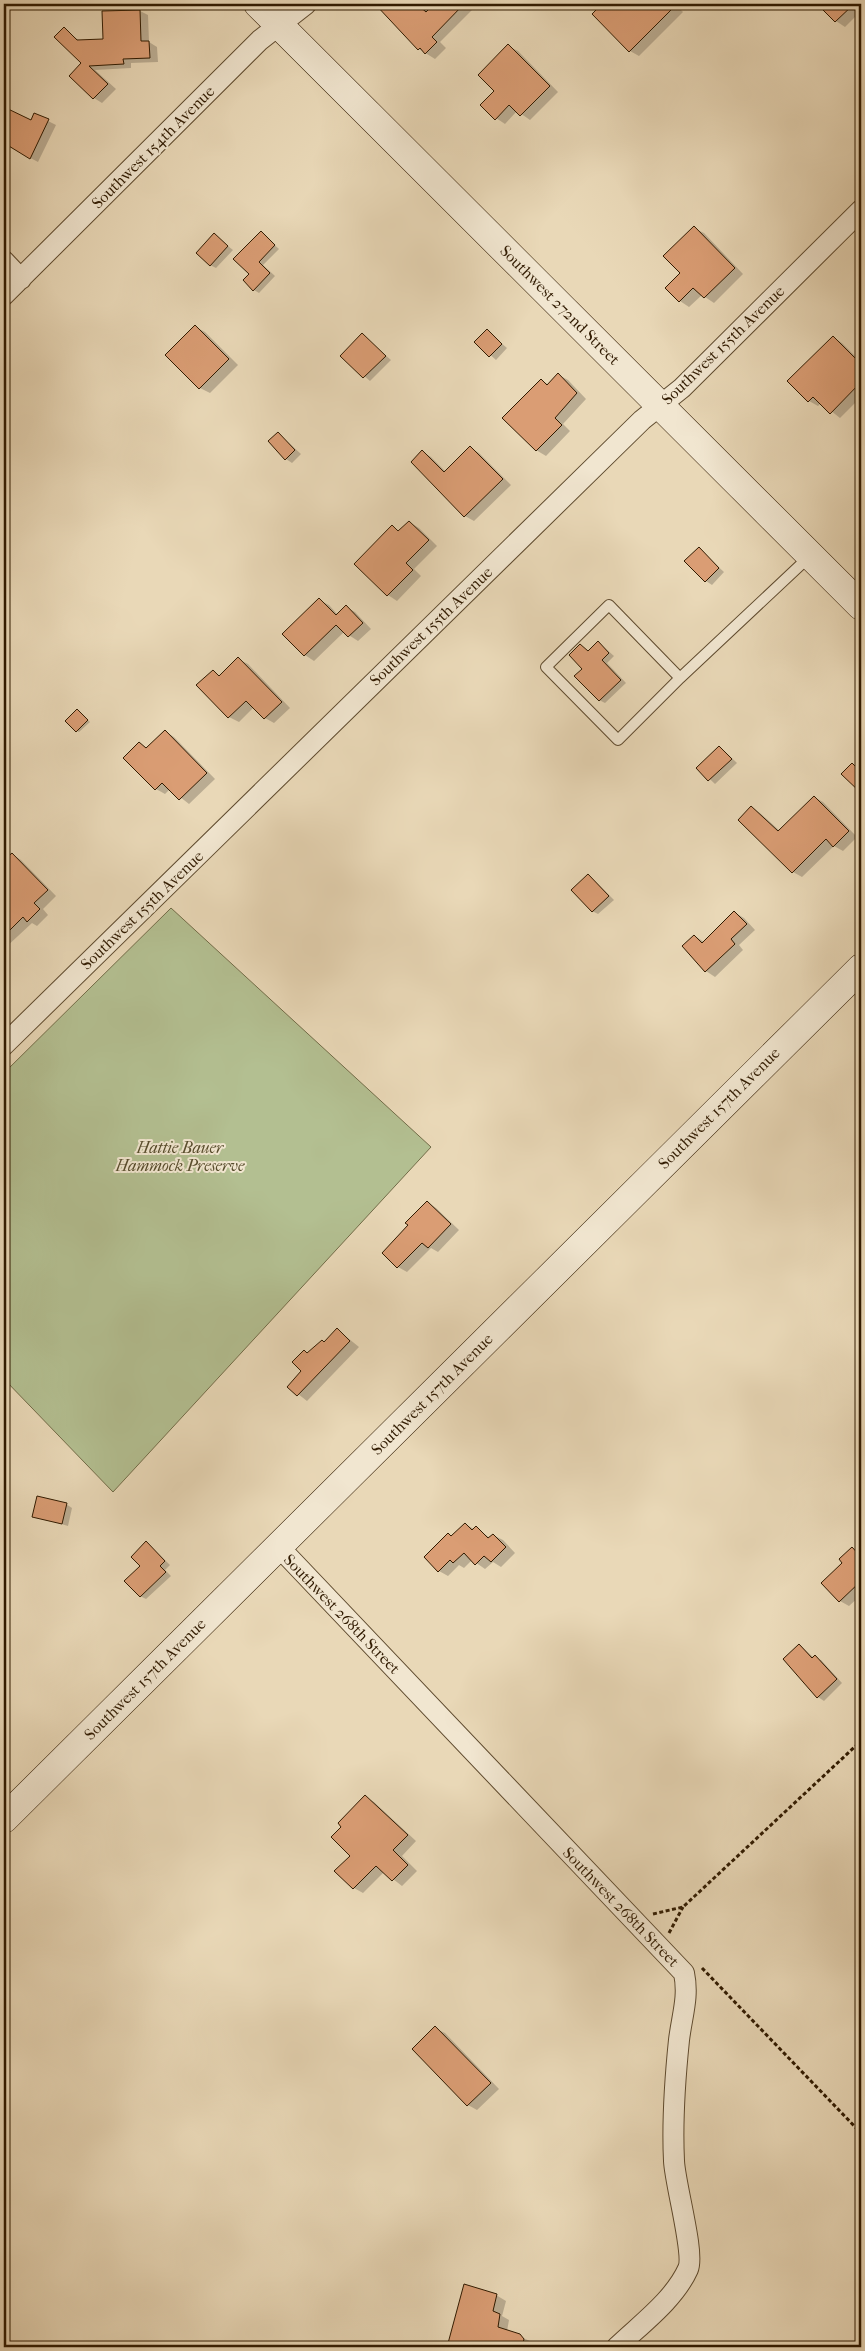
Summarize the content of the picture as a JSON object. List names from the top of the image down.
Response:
{
  "streets": {
    "street": [
      "Southwest 154th Avenue",
      "Southwest 272nd Street",
      "Southwest 155th Avenue",
      "Southwest 157th Avenue",
      "Southwest 268th Street"
    ]
  },
  "crossings": [
    ["Southwest 154th Avenue", "Southwest 272nd Street"],
    ["Southwest 272nd Street", "Southwest 155th Avenue"],
    ["Southwest 157th Avenue", "Southwest 268th Street"]
  ],
  "parks": ["Hattie Bauer Hammock Preserve"]
}
